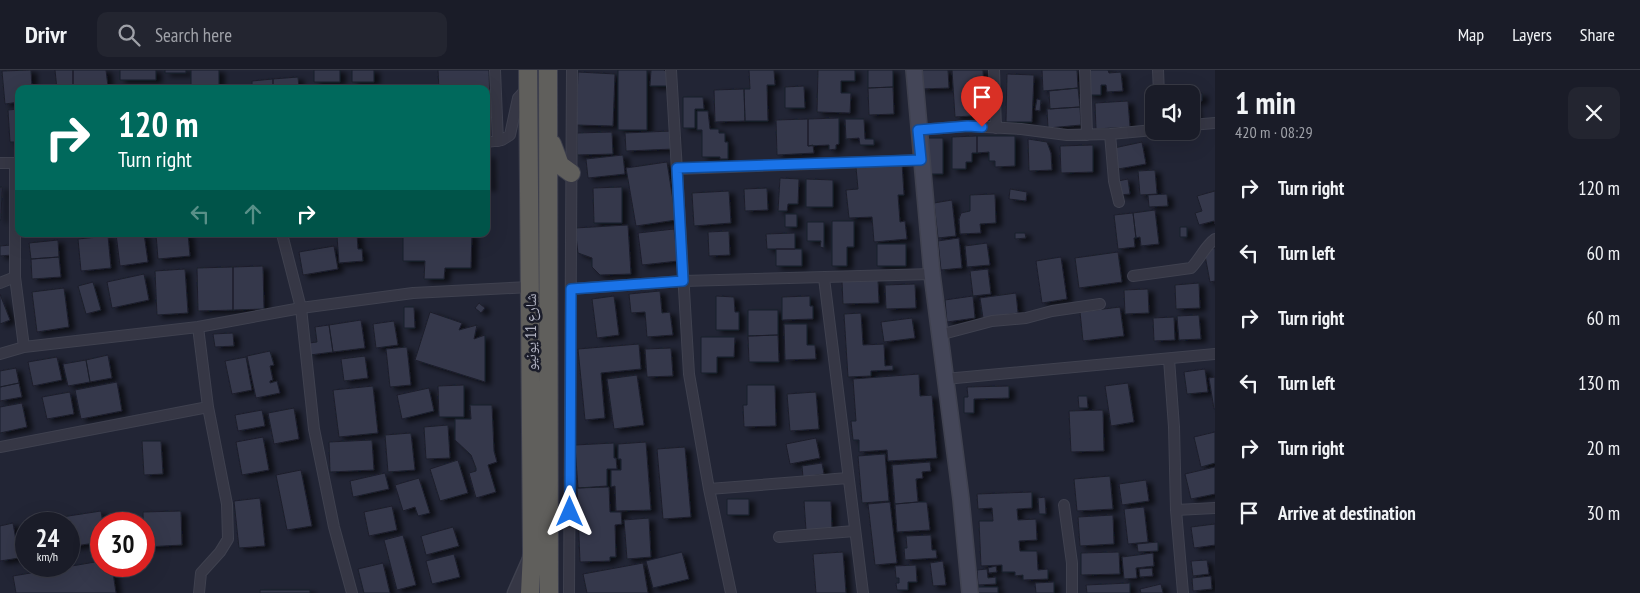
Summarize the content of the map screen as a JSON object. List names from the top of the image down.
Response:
{
  "streets": {
    "highway": ["شارع 11 يونيو"]
  },
  "page": {
    "header": "Drivr",
    "search": "Search here",
    "nav": ["Map", "Layers", "Share"],
    "heading": ["1 min", "420 m · 08:29"],
    "turn": ["120 m", "Turn right"],
    "list": [
      {
        "name": "Turn right",
        "value": "120 m"
      },
      {
        "name": "Turn left",
        "value": "60 m"
      },
      {
        "name": "Turn right",
        "value": "60 m"
      },
      {
        "name": "Turn left",
        "value": "130 m"
      },
      {
        "name": "Turn right",
        "value": "20 m"
      },
      {
        "name": "Arrive at destination",
        "value": "30 m"
      }
    ],
    "speed": "24 km/h",
    "limit": "30"
  }
}
